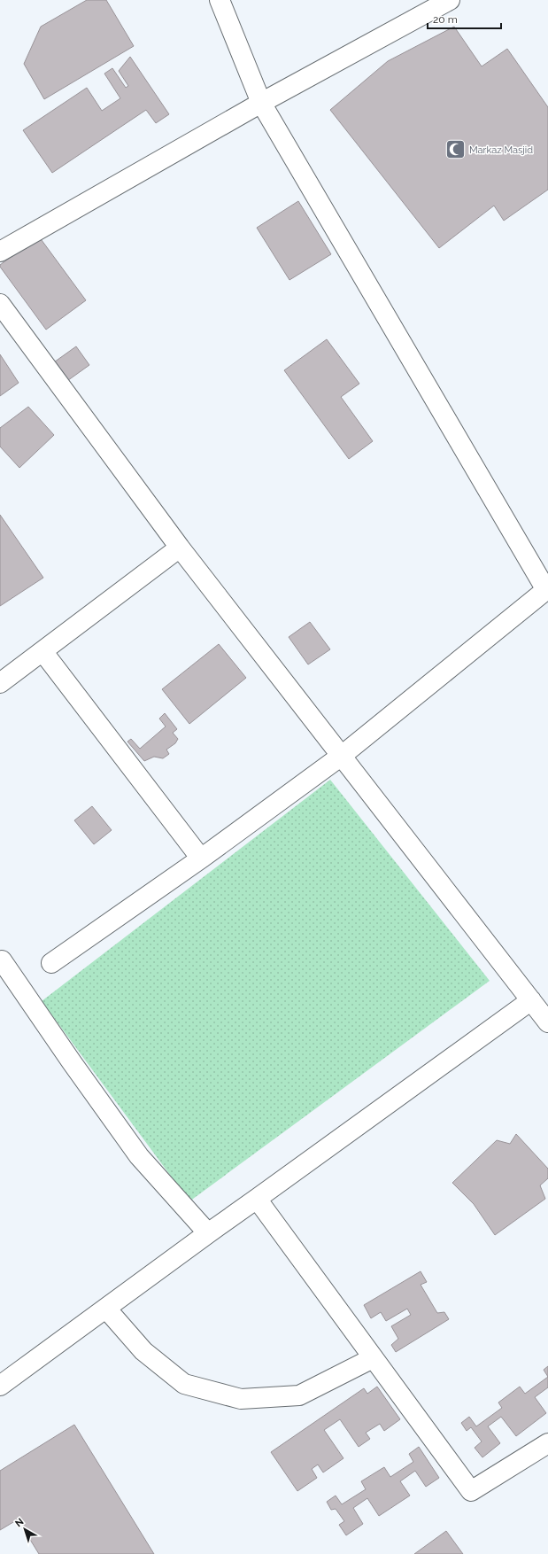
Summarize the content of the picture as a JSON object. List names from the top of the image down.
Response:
{
  "places": {
    "mosque": ["Markaz Masjid"]
  },
  "scale_bar": "20 m",
  "north": "top left"
}
